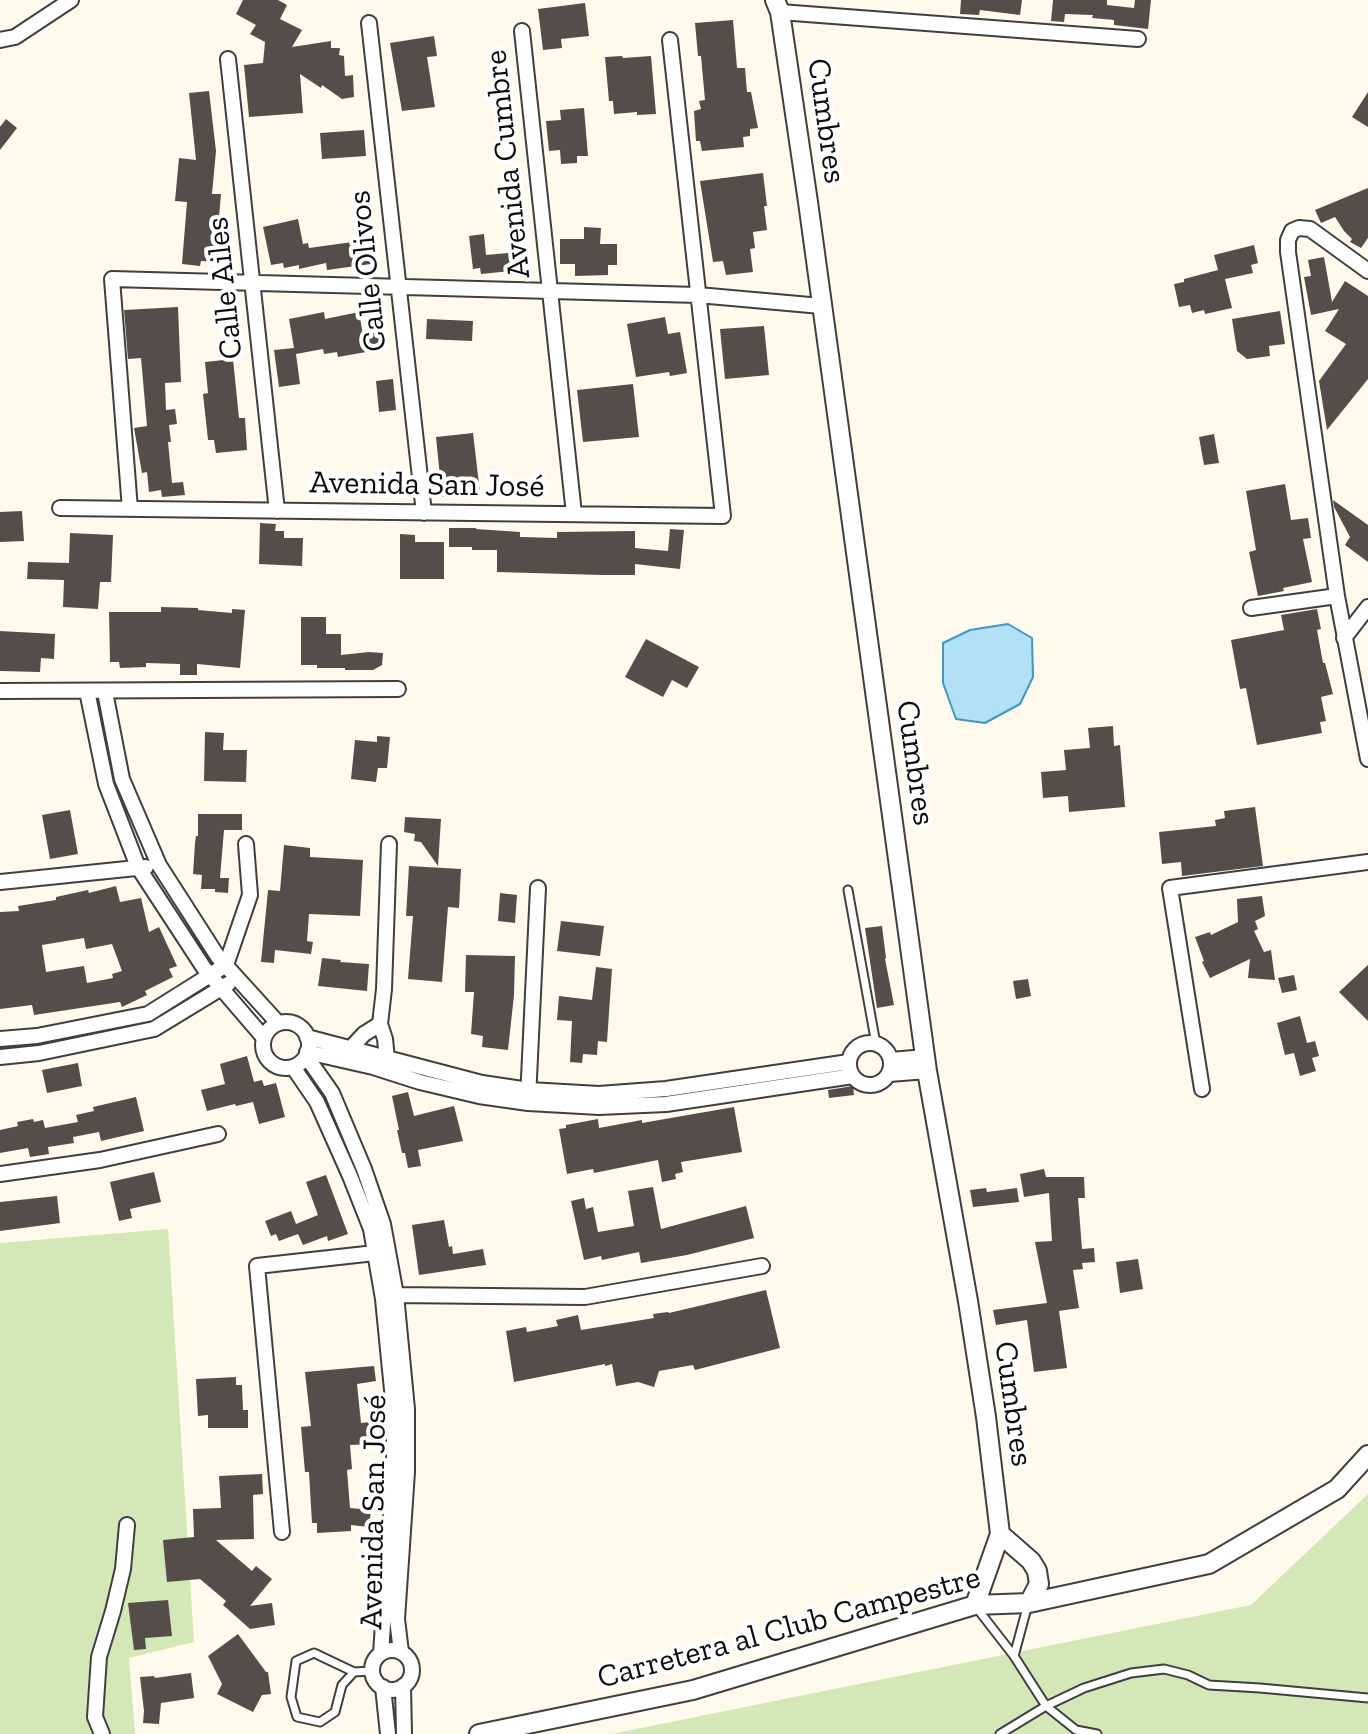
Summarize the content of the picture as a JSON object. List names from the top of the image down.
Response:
{
  "streets": {
    "street": [
      "Cumbres",
      "Avenida Cumbre",
      "Calle Olivos",
      "Calle Ailes",
      "Avenida San José",
      "Carretera al Club Campestre"
    ]
  },
  "crossings": [
    ["Cumbres", "Avenida Cumbre"],
    ["Cumbres", "Carretera al Club Campestre"],
    ["Avenida Cumbre", "Calle Olivos"],
    ["Avenida Cumbre", "Calle Ailes"],
    ["Avenida Cumbre", "Avenida San José"],
    ["Calle Olivos", "Avenida San José"],
    ["Calle Ailes", "Avenida San José"]
  ]
}
